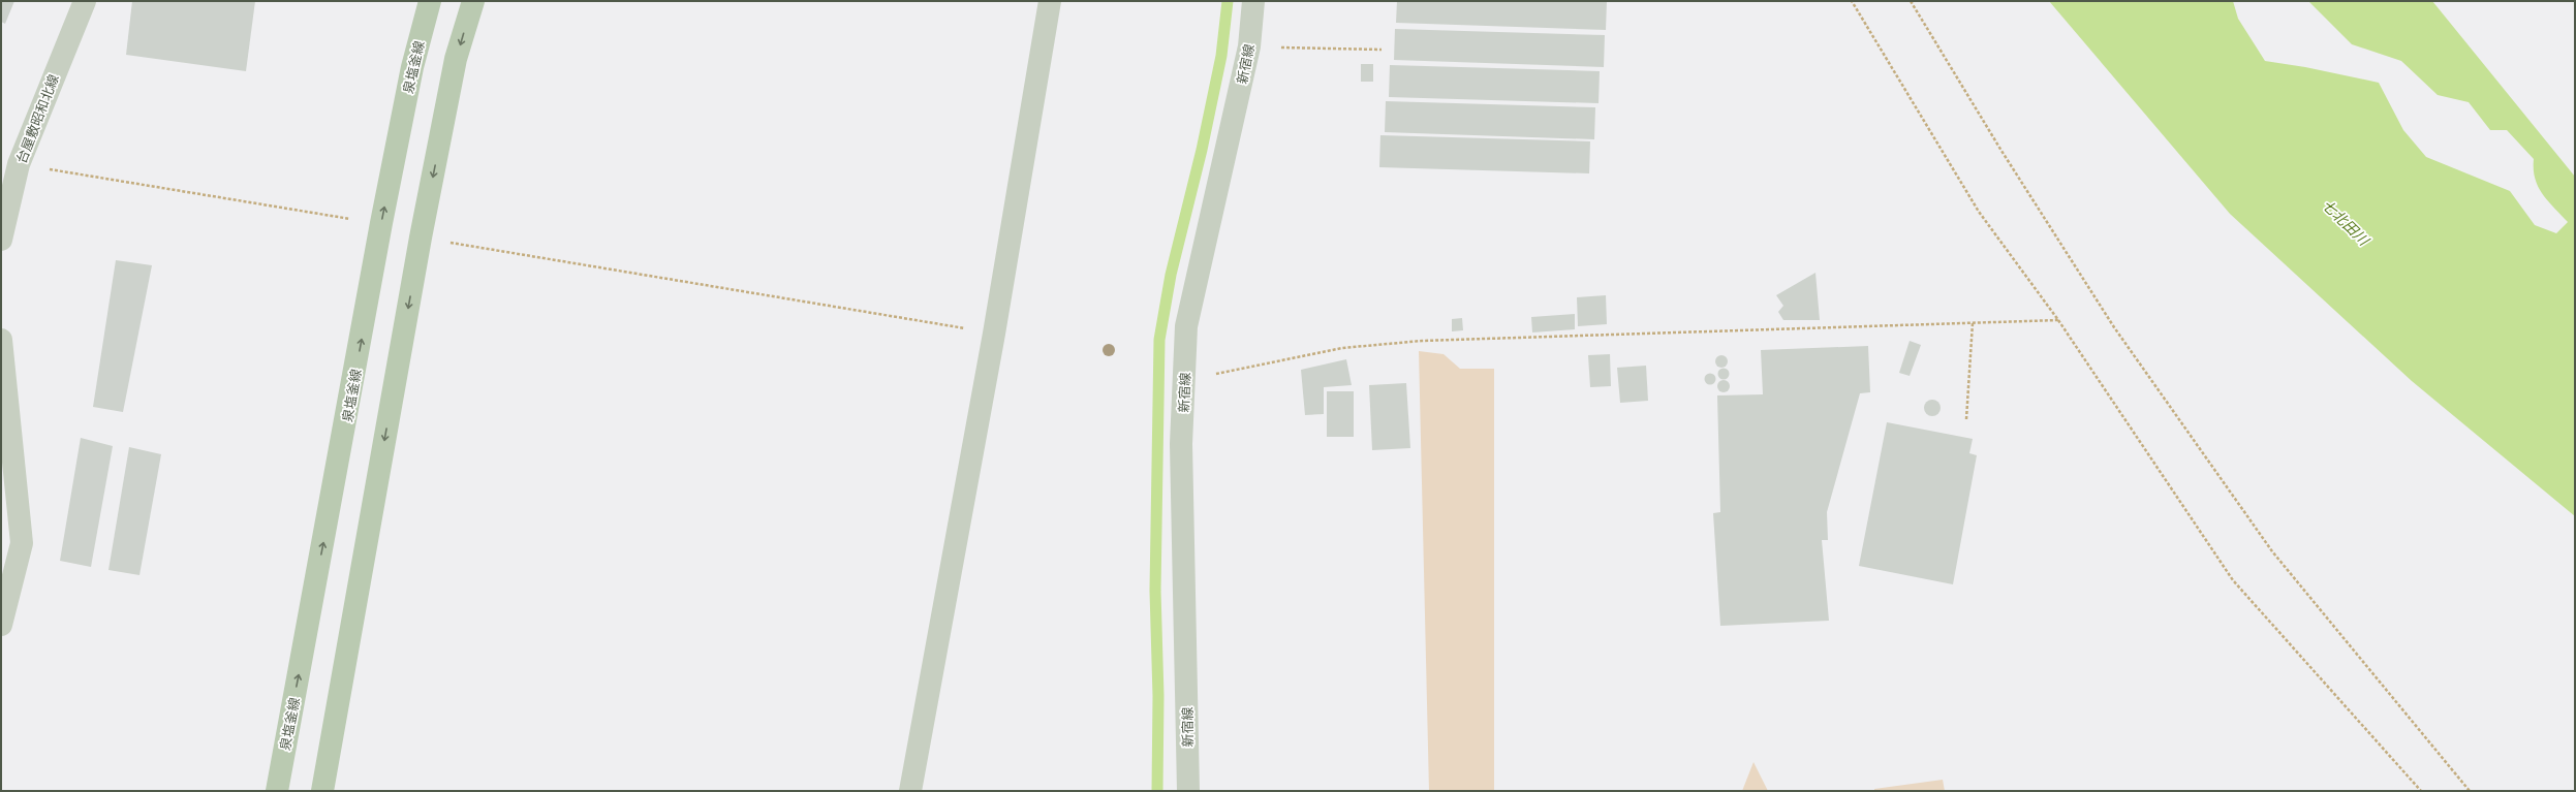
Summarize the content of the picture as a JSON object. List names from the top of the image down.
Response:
{
  "streets": {
    "main road": ["泉塩釜線"],
    "street": ["新宿線", "台屋敷昭和北線"]
  },
  "water": ["七北田川"]
}
